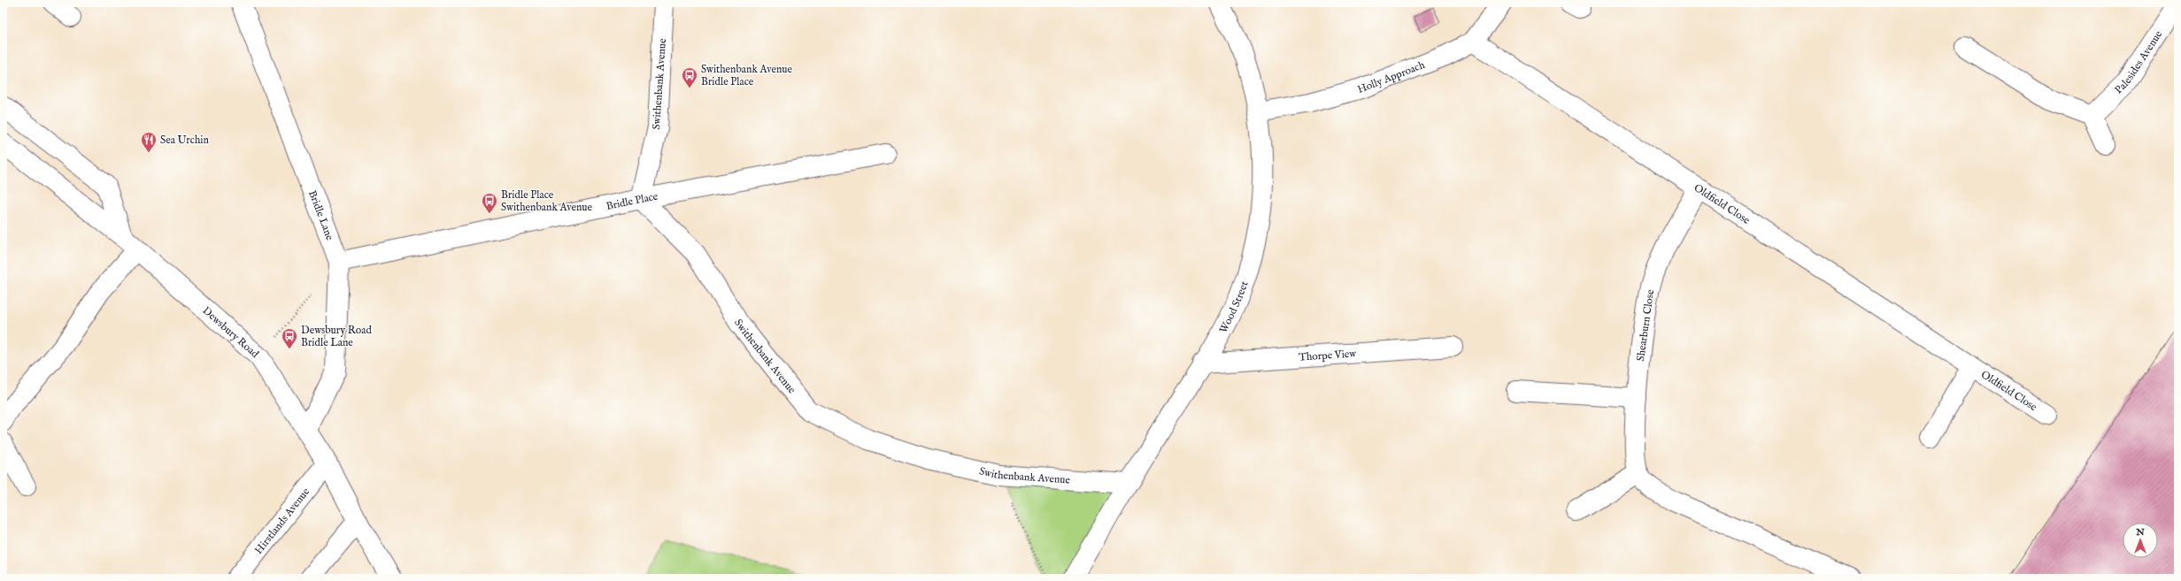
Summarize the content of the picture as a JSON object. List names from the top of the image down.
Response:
{
  "streets": {
    "street": [
      "Palesides Avenue",
      "Holly Approach",
      "Swithenbank Avenue",
      "Bridle Place",
      "Oldfield Close",
      "Bridle Lane",
      "Wood Street",
      "Shearburn Close",
      "Dewsbury Road",
      "Thorpe View",
      "Hirstlands Avenue"
    ]
  },
  "crossings": [
    ["Holly Approach", "Oldfield Close"],
    ["Holly Approach", "Wood Street"],
    ["Swithenbank Avenue", "Bridle Place"],
    ["Swithenbank Avenue", "Wood Street"],
    ["Bridle Place", "Bridle Lane"],
    ["Oldfield Close", "Shearburn Close"],
    ["Bridle Lane", "Dewsbury Road"],
    ["Wood Street", "Thorpe View"],
    ["Dewsbury Road", "Hirstlands Avenue"]
  ],
  "places": {
    "bus stop": ["Swithenbank Avenue Bridle Place", "Bridle Place Swithenbank Avenue", "Dewsbury Road Bridle Lane"],
    "restaurant": ["Sea Urchin"]
  },
  "north": "top"
}
